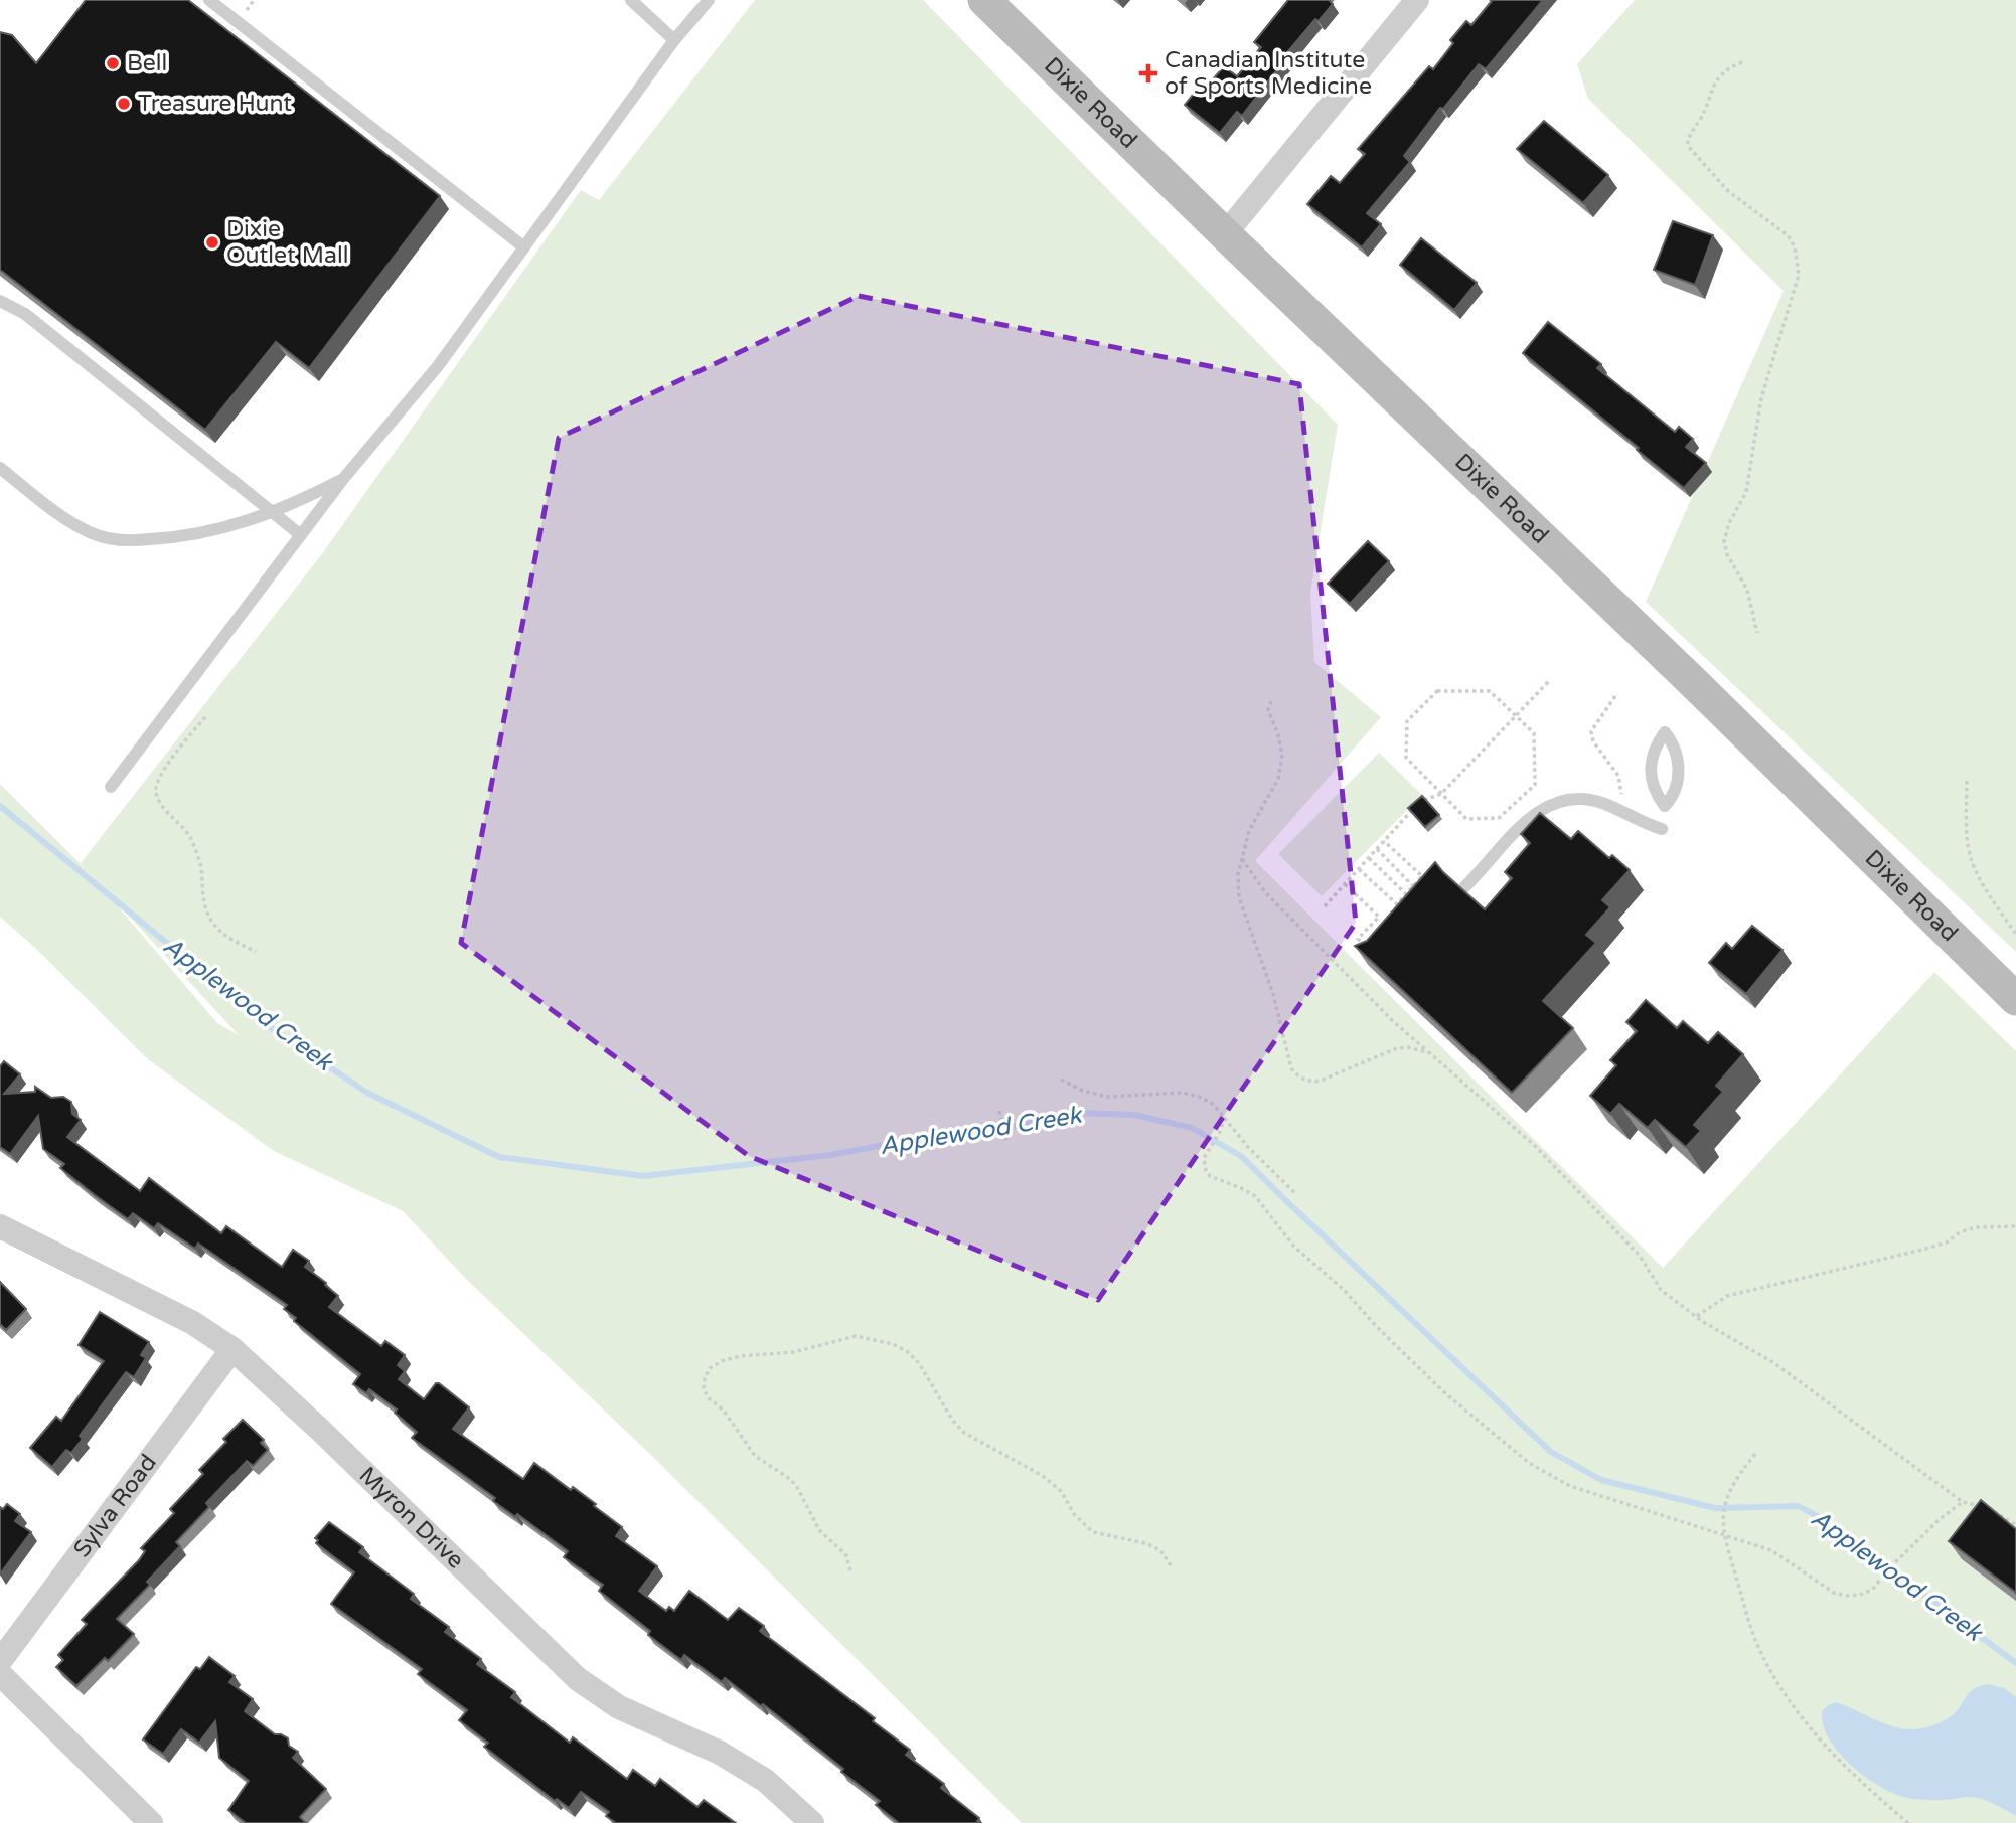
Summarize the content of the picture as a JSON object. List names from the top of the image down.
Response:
{
  "streets": {
    "main road": ["Dixie Road"],
    "street": ["Sylva Road", "Myron Drive"]
  },
  "crossings": [
    ["Sylva Road", "Myron Drive"]
  ],
  "water": ["Applewood Creek"],
  "places": {
    "other": ["Bell", "Treasure Hunt", "Dixie Outlet Mall"],
    "health": ["Canadian Institute of Sports Medicine"]
  }
}
